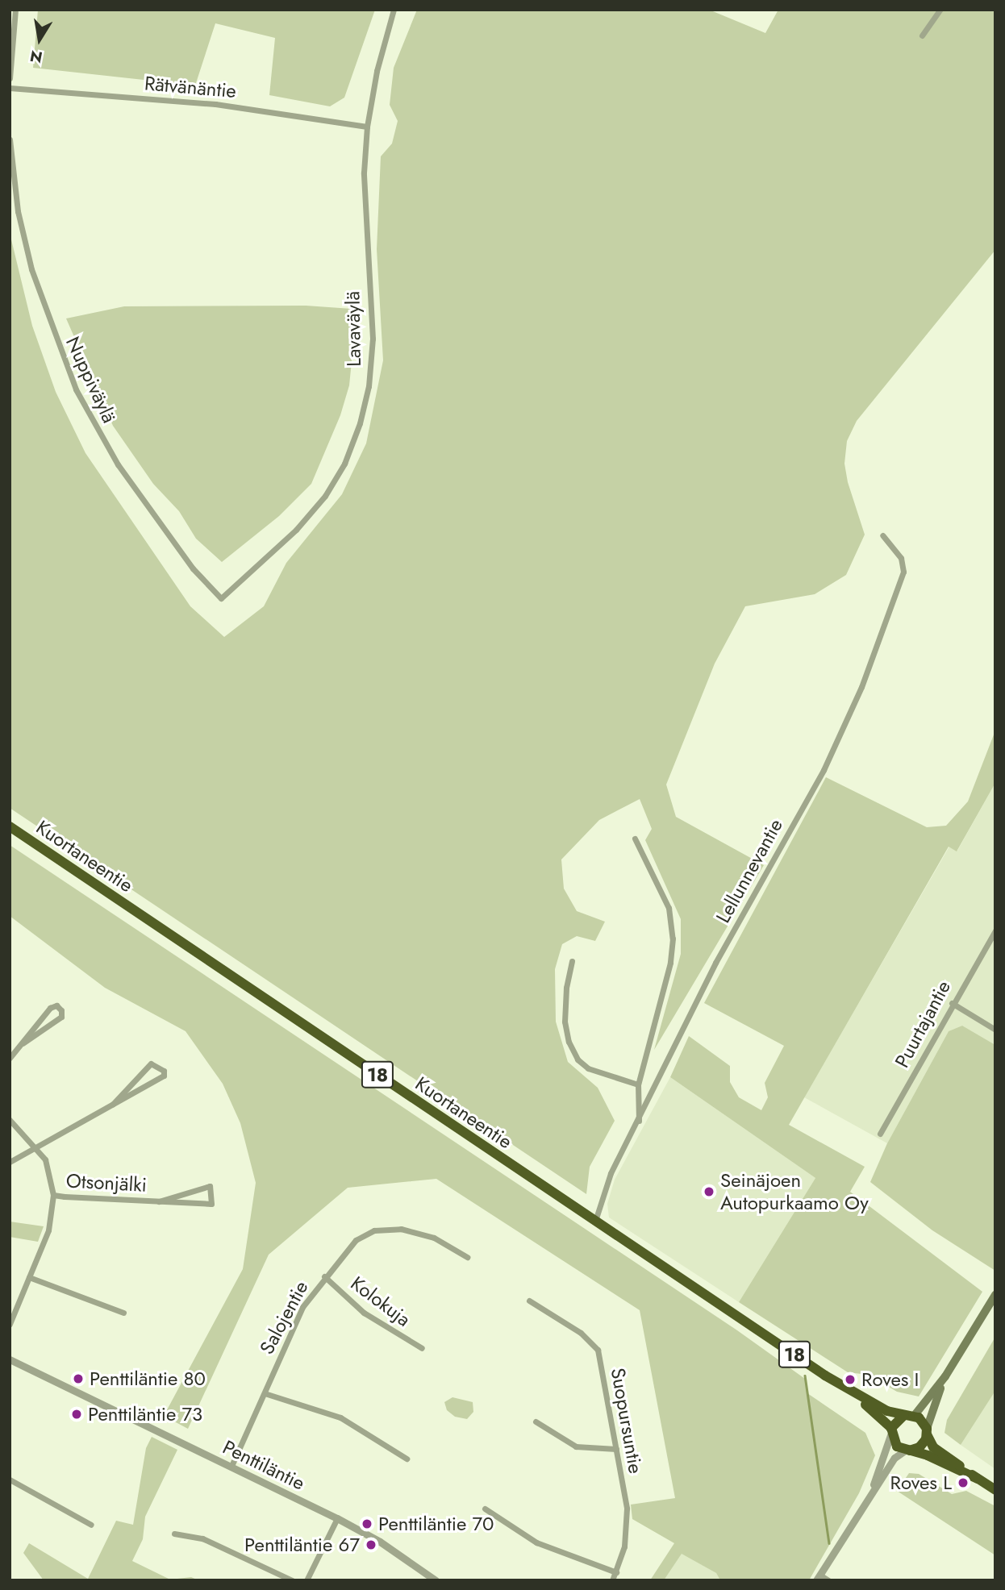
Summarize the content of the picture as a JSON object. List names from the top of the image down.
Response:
{
  "streets": {
    "highway": ["Kuortaneentie", "18"],
    "street": [
      "Rätvänäntie",
      "Lavaväylä",
      "Nuppiväylä",
      "Lellunnevantie",
      "Puurtajantie",
      "Otsonjälki",
      "Kolokuja",
      "Salojentie",
      "Suopursuntie",
      "Penttiläntie"
    ]
  },
  "crossings": [
    ["Rätvänäntie", "Lavaväylä"],
    ["Lavaväylä", "Nuppiväylä"],
    ["Kuortaneentie", "Lellunnevantie"],
    ["Kuortaneentie", "18"],
    ["Kolokuja", "Salojentie"],
    ["Salojentie", "Penttiläntie"]
  ],
  "places": [
    "Seinäjoen Autopurkaamo Oy",
    "Penttiläntie 80",
    "Roves I",
    "Penttiläntie 73",
    "Roves L",
    "Penttiläntie 70",
    "Penttiläntie 67"
  ],
  "north": "bottom"
}
